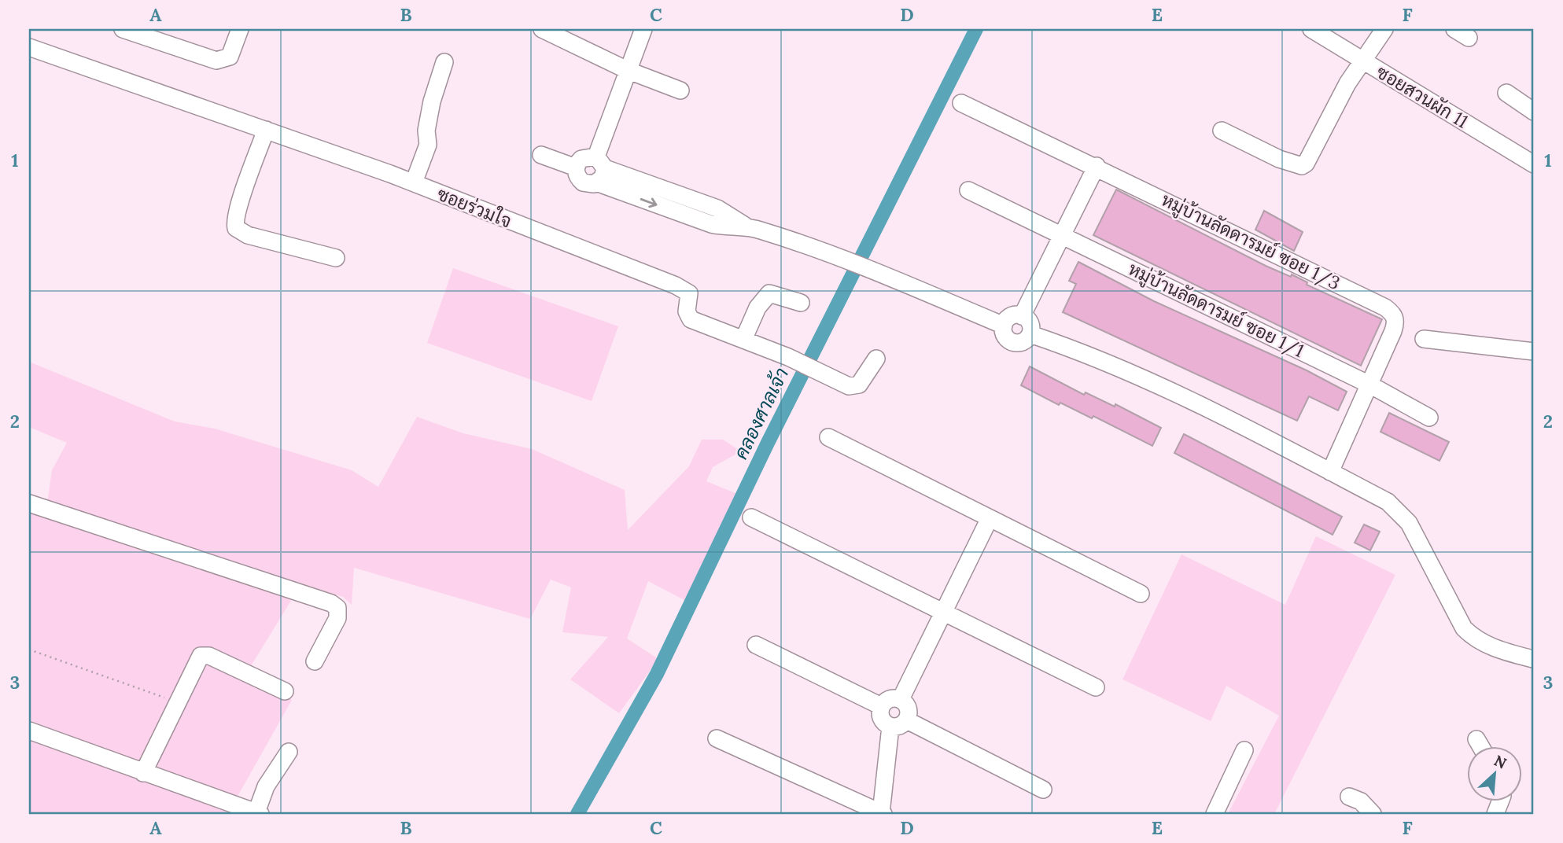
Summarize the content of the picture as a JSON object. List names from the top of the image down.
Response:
{
  "streets": {
    "street": [
      "ซอยสวนผัก 11",
      "ซอยร่วมใจ",
      "หมู่บ้านลัดดารมย์ ซอย 1/3",
      "หมู่บ้านลัดดารมย์ ซอย 1/1"
    ]
  },
  "crossings": [
    ["หมู่บ้านลัดดารมย์ ซอย 1/3", "หมู่บ้านลัดดารมย์ ซอย 1/1"]
  ],
  "water": ["คลองศาลเจ้า"],
  "north": "top right",
  "grid": {
    "columns": [
      "A",
      "B",
      "C",
      "D",
      "E",
      "F"
    ],
    "rows": ["1", "2", "3"]
  }
}
